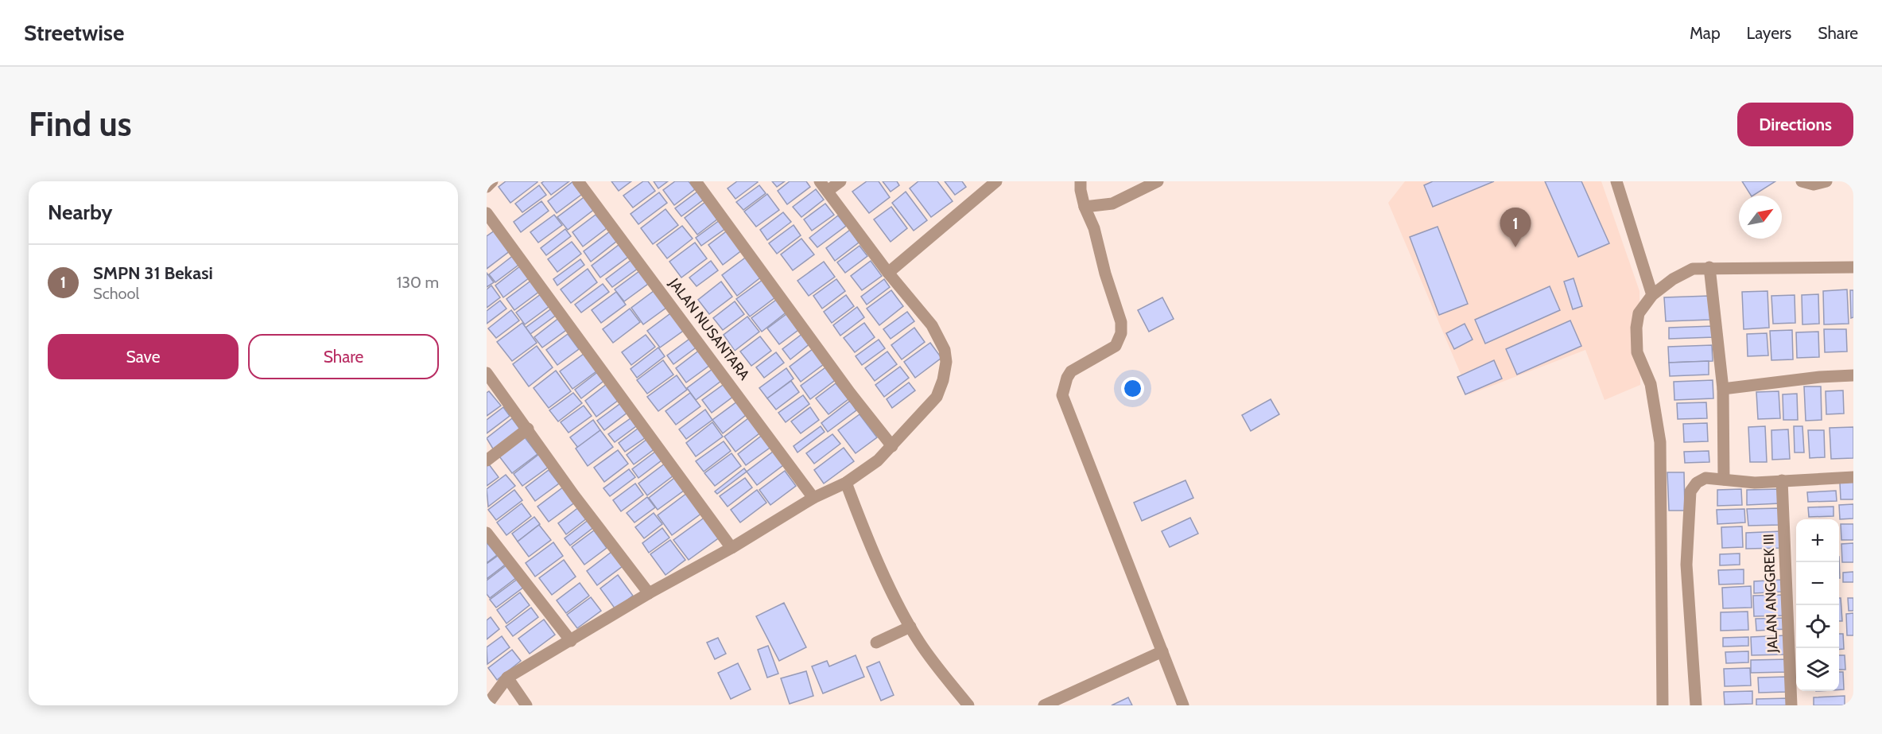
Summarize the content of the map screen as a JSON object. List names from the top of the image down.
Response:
{
  "streets": {
    "street": ["JALAN NUSANTARA", "JALAN ANGGREK III"]
  },
  "north": "top right",
  "page": {
    "header": "Streetwise",
    "nav": ["Map", "Layers", "Share"],
    "buttons": [
      "Directions",
      ["Save", "Share"]
    ],
    "title": "Find us",
    "heading": "Nearby",
    "pins": "1",
    "list": [
      {
        "mark": "1",
        "name": "SMPN 31 Bekasi",
        "note": "School",
        "value": "130 m"
      }
    ],
    "map_buttons": ["+", "−"]
  }
}
